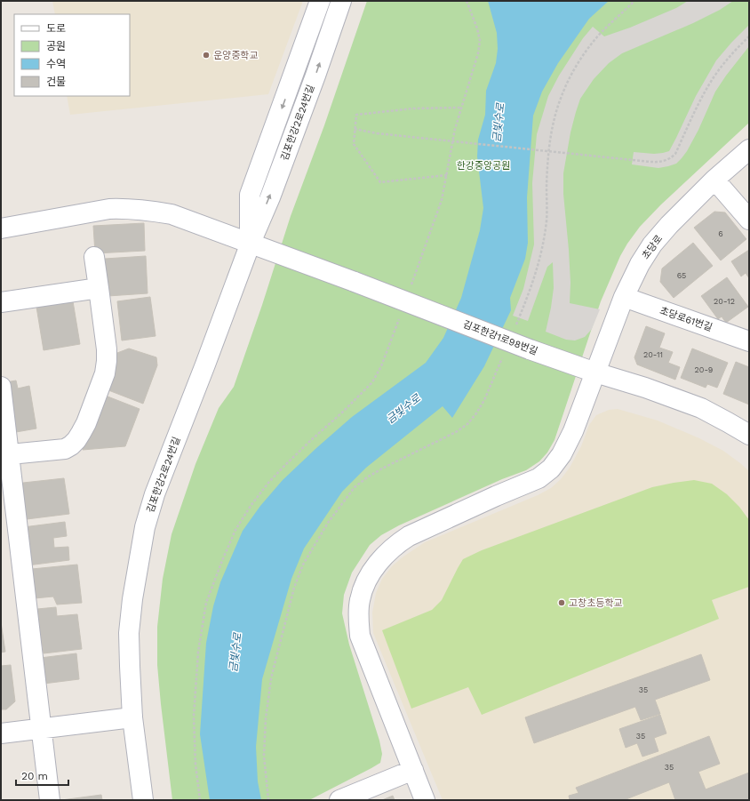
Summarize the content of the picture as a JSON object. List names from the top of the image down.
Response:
{
  "streets": {
    "street": [
      "김포한강2로24번길",
      "초당로",
      "초당로61번길",
      "김포한강1로98번길"
    ]
  },
  "crossings": [
    ["김포한강2로24번길", "김포한강1로98번길"],
    ["초당로", "초당로61번길"],
    ["초당로", "김포한강1로98번길"]
  ],
  "water": ["금빛수로"],
  "parks": ["한강중앙공원"],
  "places": ["운양중학교", "고창초등학교"],
  "house_numbers": [
    "6",
    "65",
    "20-12",
    "20-11",
    "20-9",
    "35",
    "35",
    "35"
  ],
  "legend": [
    "도로",
    "공원",
    "수역",
    "건물"
  ],
  "scale_bar": "20 m"
}
